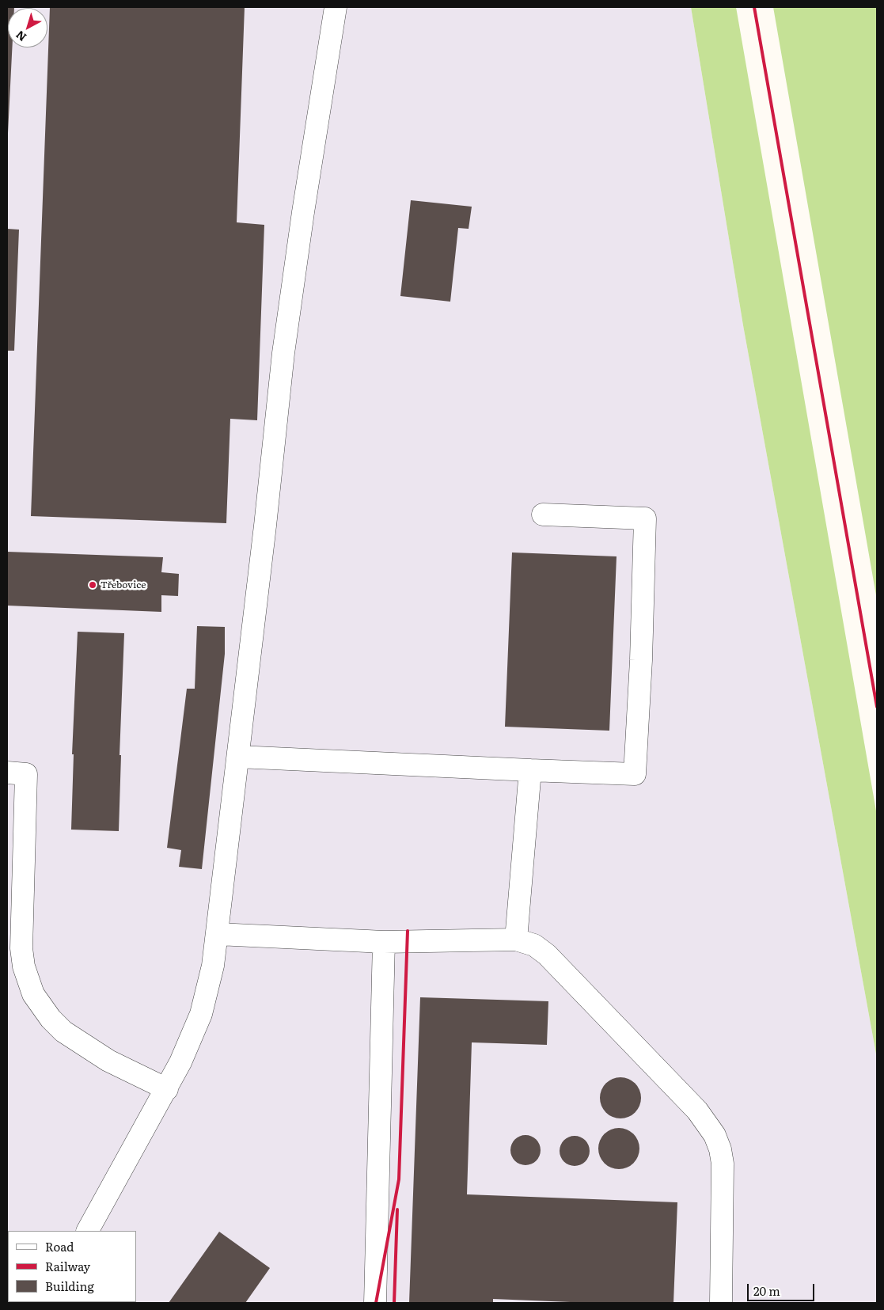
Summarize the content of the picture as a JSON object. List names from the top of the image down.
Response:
{
  "places": ["Třebovice"],
  "legend": ["Road", "Railway", "Building"],
  "scale_bar": "20 m",
  "north": "bottom left"
}
